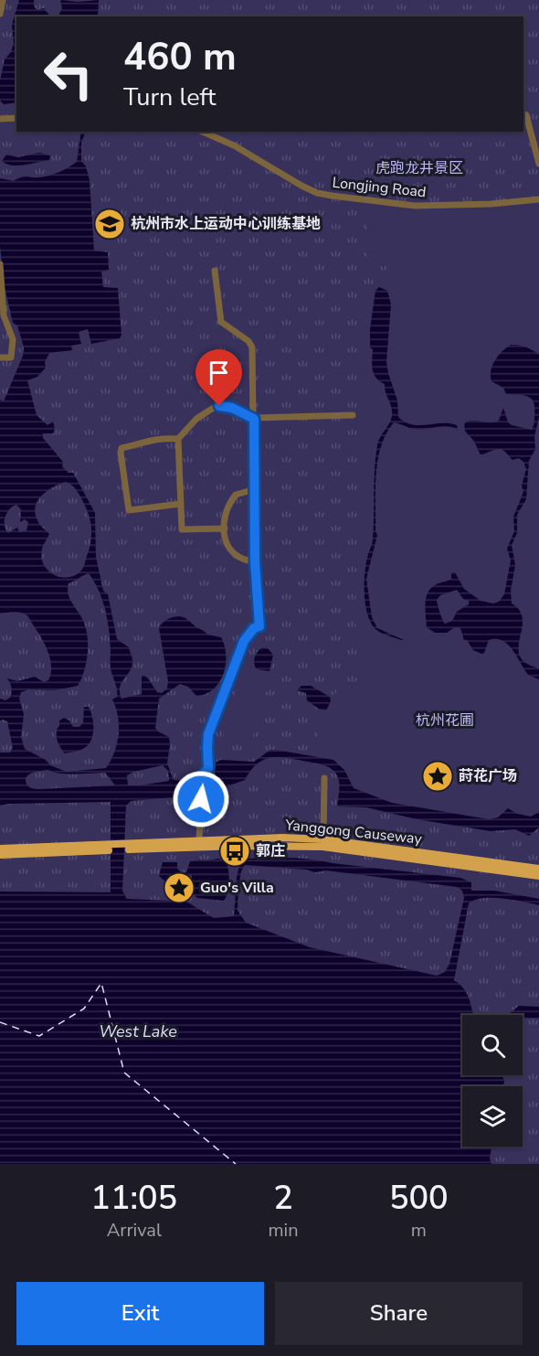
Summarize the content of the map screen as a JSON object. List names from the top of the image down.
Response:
{
  "streets": {
    "main road": ["Yanggong Causeway"],
    "street": ["Longjing Road"]
  },
  "water": ["West Lake"],
  "parks": ["虎跑龙井景区", "杭州花圃"],
  "places": {
    "school or university": ["杭州市水上运动中心训练基地"],
    "place": ["莳花广场", "Guo's Villa"],
    "bus stop": ["郭庄"]
  },
  "page": {
    "turn": ["460 m", "Turn left"],
    "eta": [
      "11:05",
      "Arrival",
      "2",
      "min",
      "500",
      "m"
    ],
    "buttons": ["Exit", "Share"]
  }
}
